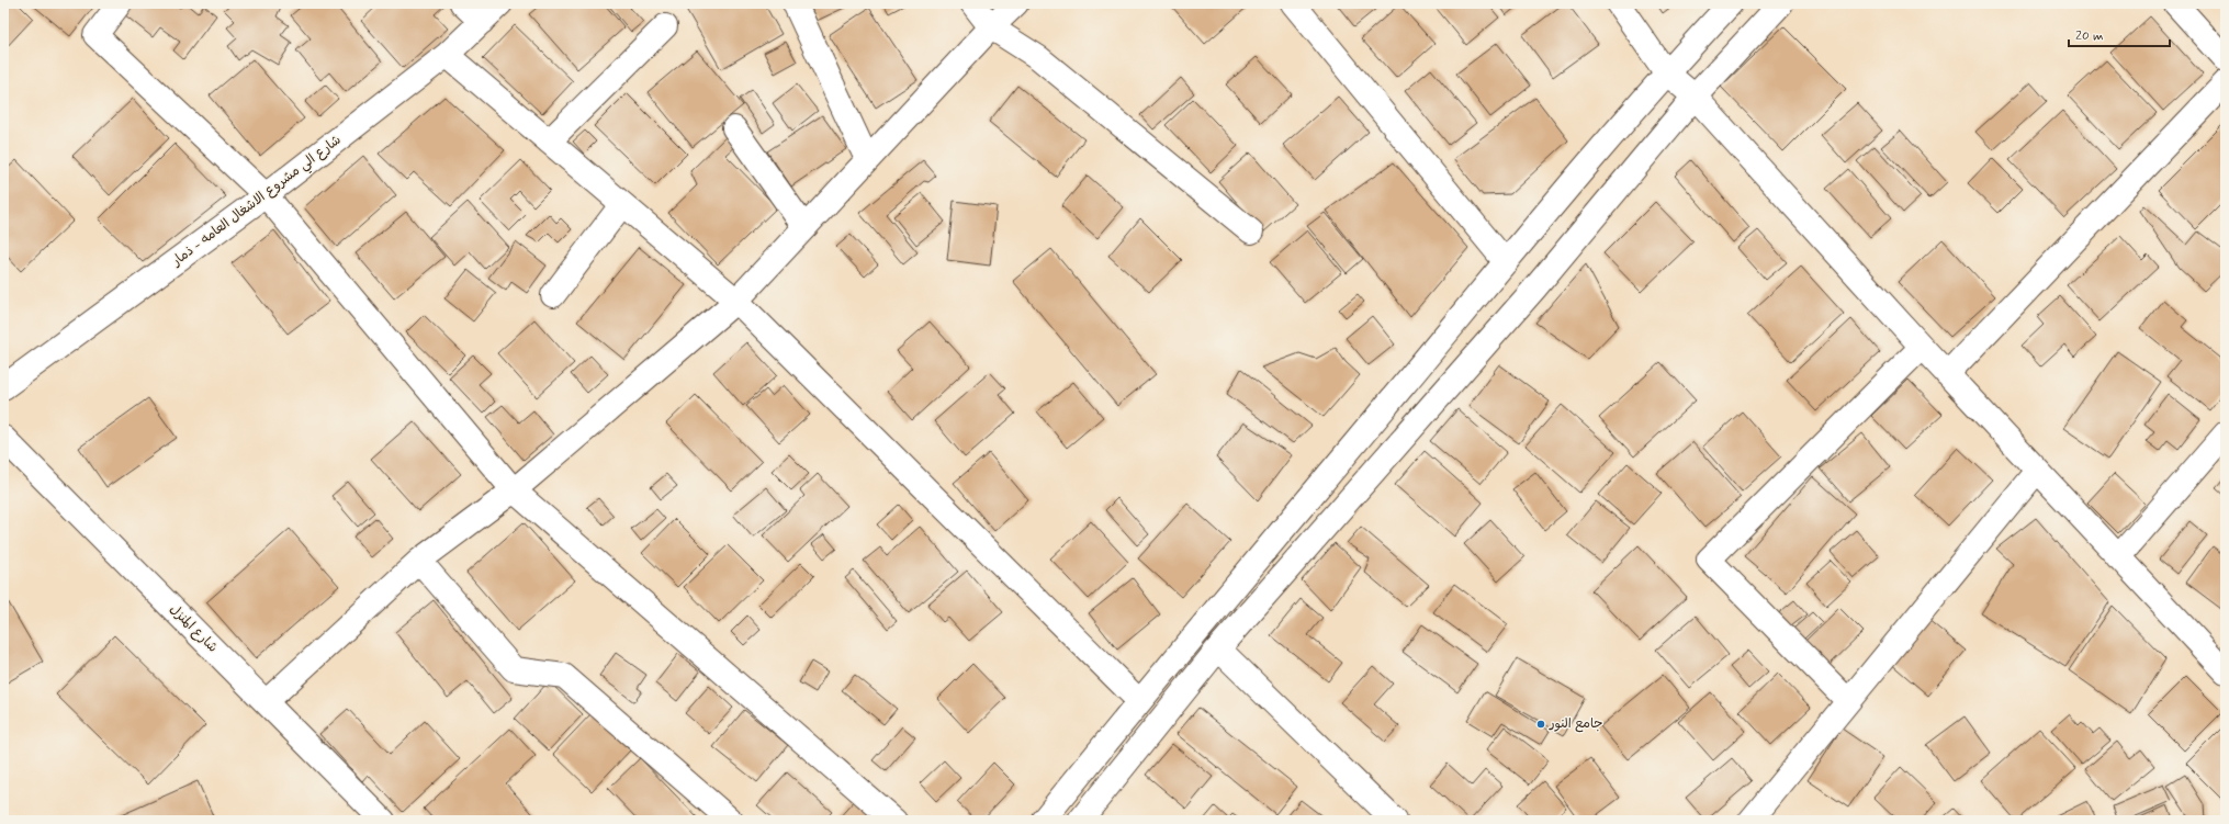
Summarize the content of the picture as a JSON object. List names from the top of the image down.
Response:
{
  "streets": {
    "street": ["شارع الي مشروع الاشغال العامه - ذمار", "شارع المنزل"]
  },
  "places": ["جامع النور"],
  "scale_bar": "20 m"
}
